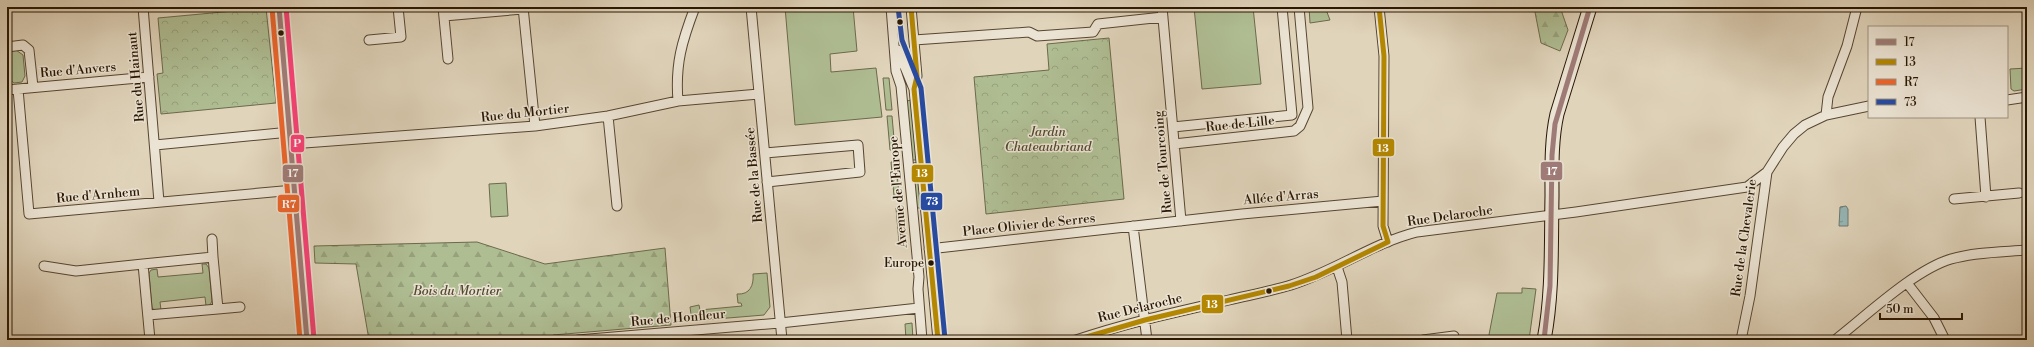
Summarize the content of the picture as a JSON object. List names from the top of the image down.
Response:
{
  "streets": {
    "street": [
      "Rue d'Anvers",
      "Rue du Hainaut",
      "Rue du Mortier",
      "Rue de Lille",
      "Rue de Tourcoing",
      "Rue de la Bassée",
      "Avenue de l'Europe",
      "Rue d'Arnhem",
      "Allée d'Arras",
      "Rue Delaroche",
      "Place Olivier de Serres",
      "Rue de la Chevalerie",
      "Rue de Honfleur"
    ]
  },
  "crossings": [
    ["Rue d'Anvers", "Rue du Hainaut"],
    ["Rue d'Anvers", "Rue d'Arnhem"],
    ["Rue du Hainaut", "Rue d'Arnhem"],
    ["Rue du Mortier", "Rue de la Bassée"],
    ["Rue de Lille", "Rue de Tourcoing"],
    ["Rue de Tourcoing", "Allée d'Arras"],
    ["Rue de Tourcoing", "Place Olivier de Serres"],
    ["Rue de la Bassée", "Rue de Honfleur"],
    ["Avenue de l'Europe", "Place Olivier de Serres"],
    ["Avenue de l'Europe", "Rue de Honfleur"],
    ["Rue Delaroche", "Rue de la Chevalerie"]
  ],
  "parks": ["Jardin Chateaubriand", "Bois du Mortier"],
  "places": ["Europe"],
  "lines": [
    "transit line 17",
    "transit line 13",
    "transit line 73",
    "transit line P",
    "transit line R7"
  ],
  "legend": [
    "17",
    "13",
    "R7",
    "73"
  ],
  "scale_bar": "50 m"
}
